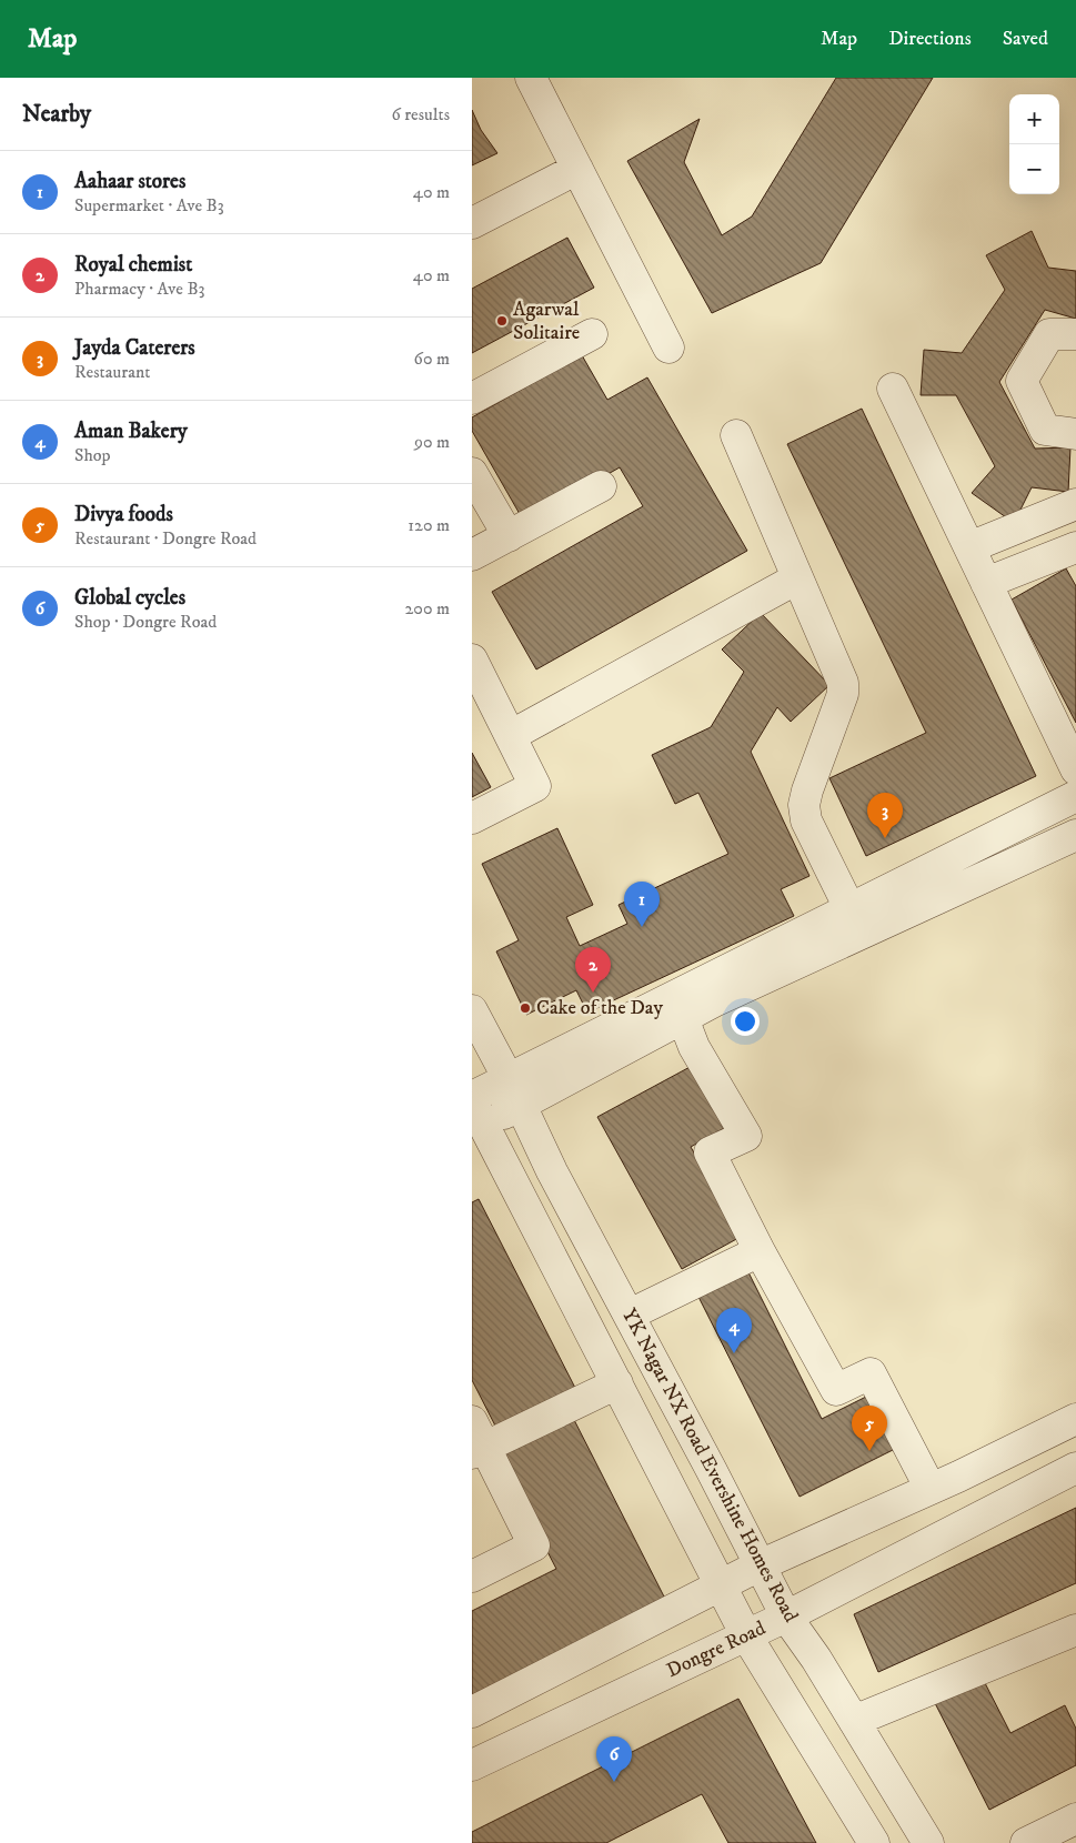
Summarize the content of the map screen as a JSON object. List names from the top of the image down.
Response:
{
  "streets": {
    "street": ["YK Nagar NX Road Evershine Homes Road", "Dongre Road"]
  },
  "crossings": [
    ["YK Nagar NX Road Evershine Homes Road", "Dongre Road"]
  ],
  "places": ["Agarwal Solitaire", "Cake of the Day"],
  "page": {
    "header": "Map",
    "nav": ["Map", "Directions", "Saved"],
    "heading": ["Nearby", "6 results"],
    "map_buttons": ["+", "−"],
    "list": [
      {
        "mark": "1",
        "name": "Aahaar stores",
        "note": "Supermarket · Ave B3",
        "value": "40 m"
      },
      {
        "mark": "2",
        "name": "Royal chemist",
        "note": "Pharmacy · Ave B3",
        "value": "40 m"
      },
      {
        "mark": "3",
        "name": "Jayda Caterers",
        "note": "Restaurant",
        "value": "60 m"
      },
      {
        "mark": "4",
        "name": "Aman Bakery",
        "note": "Shop",
        "value": "90 m"
      },
      {
        "mark": "5",
        "name": "Divya foods",
        "note": "Restaurant · Dongre Road",
        "value": "120 m"
      },
      {
        "mark": "6",
        "name": "Global cycles",
        "note": "Shop · Dongre Road",
        "value": "200 m"
      }
    ],
    "pins": [
      "3",
      "1",
      "2",
      "4",
      "5",
      "6"
    ]
  }
}
